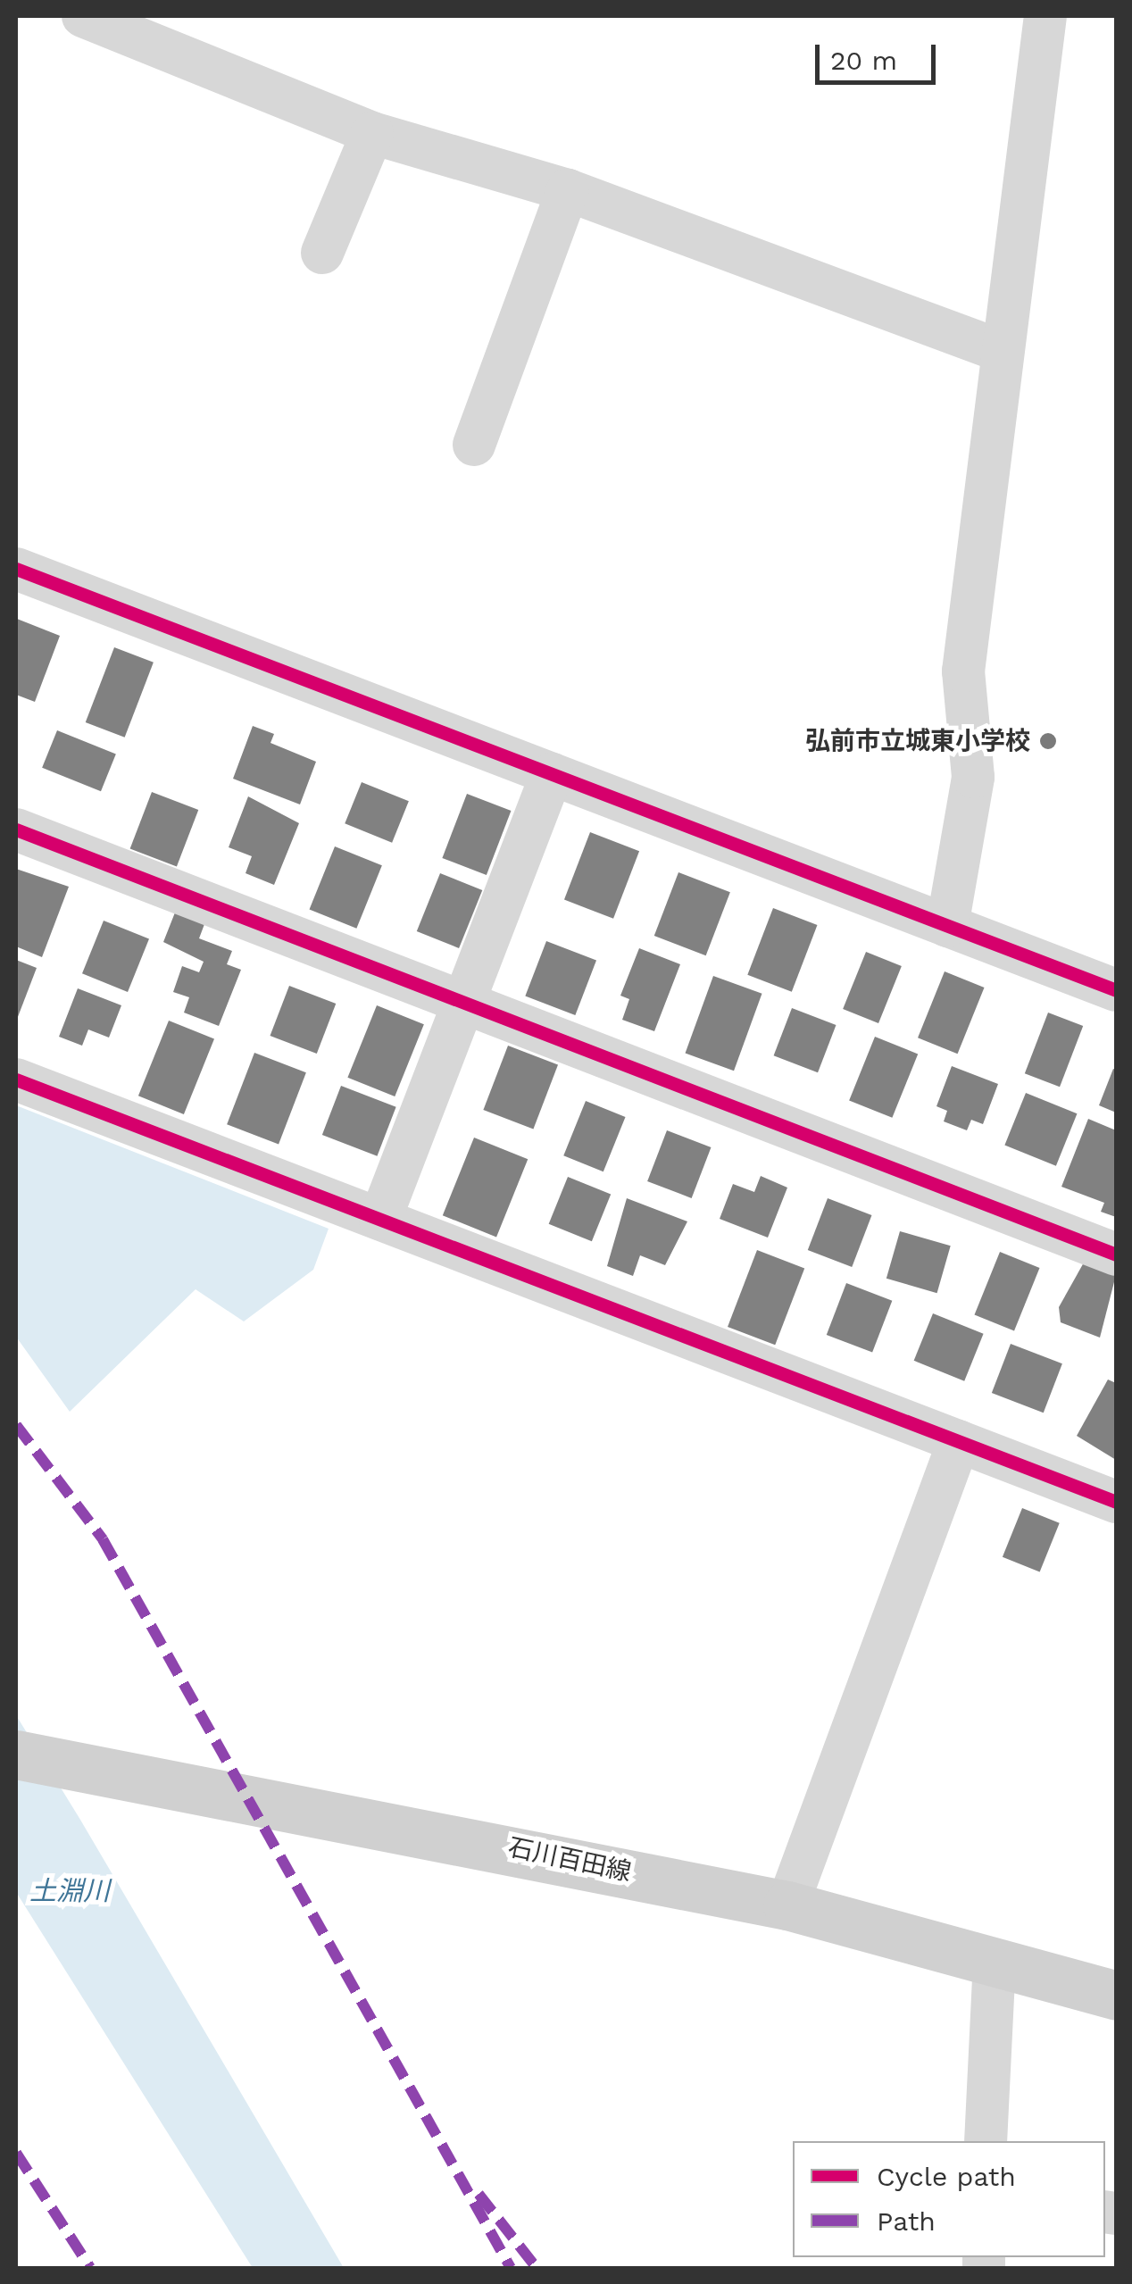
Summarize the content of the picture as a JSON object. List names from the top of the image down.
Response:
{
  "streets": {
    "main road": ["石川百田線"]
  },
  "water": ["土淵川"],
  "places": ["弘前市立城東小学校"],
  "legend": ["Cycle path", "Path"],
  "scale_bar": "20 m"
}
